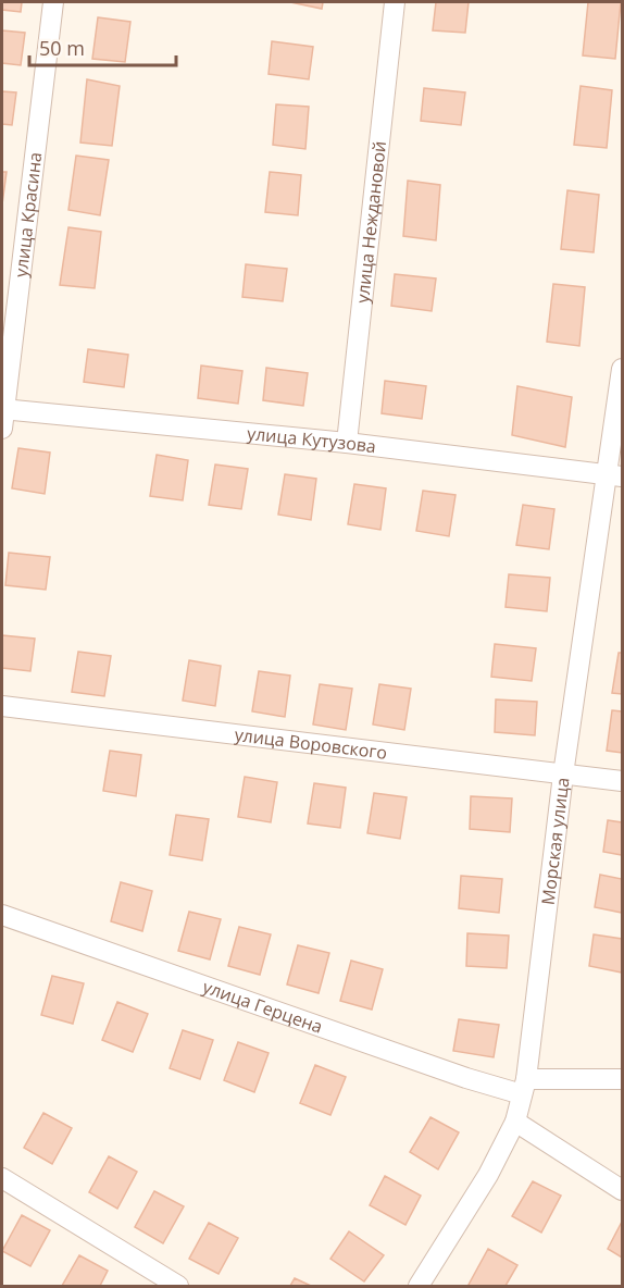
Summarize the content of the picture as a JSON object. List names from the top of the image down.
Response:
{
  "streets": {
    "street": [
      "улица Красина",
      "улица Неждановой",
      "улица Кутузова",
      "улица Воровского",
      "Морская улица",
      "улица Герцена"
    ]
  },
  "crossings": [
    ["улица Красина", "улица Кутузова"],
    ["улица Неждановой", "улица Кутузова"],
    ["улица Кутузова", "Морская улица"],
    ["улица Воровского", "Морская улица"],
    ["Морская улица", "улица Герцена"]
  ],
  "scale_bar": "50 m"
}
